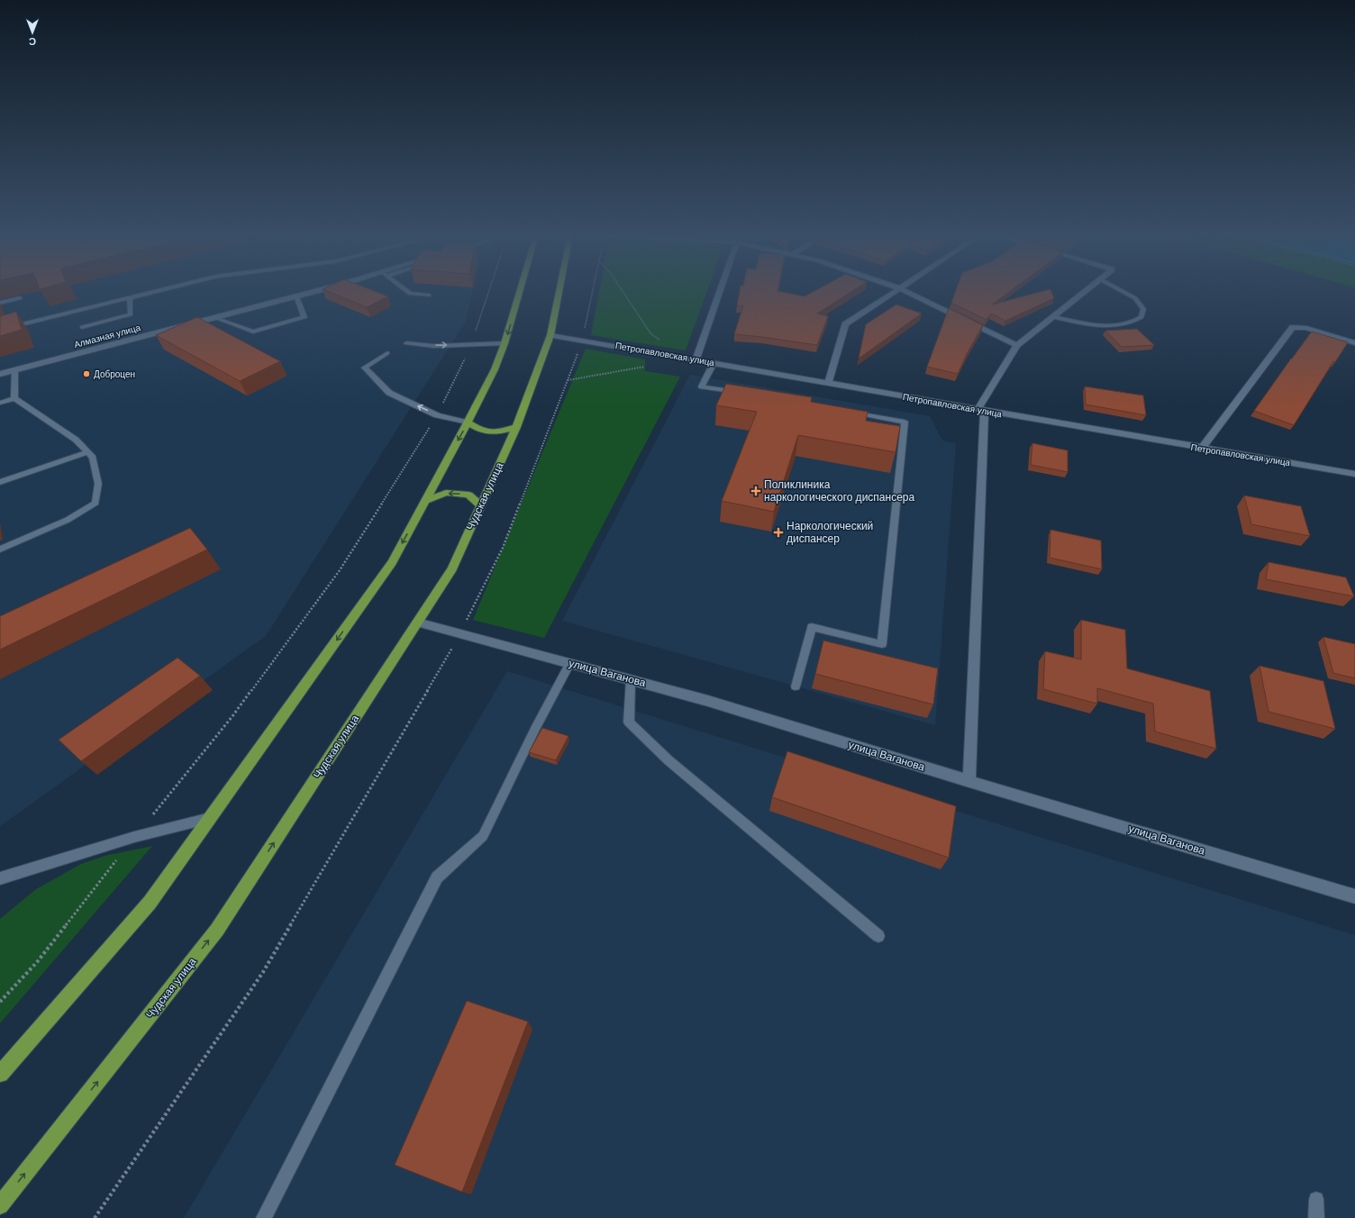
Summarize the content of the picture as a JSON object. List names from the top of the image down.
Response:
{
  "streets": {
    "highway": ["Чудская улица"],
    "street": ["Алмазная улица", "Петропавловская улица", "улица Ваганова"]
  },
  "crossings": [
    ["Петропавловская улица", "Чудская улица"],
    ["Чудская улица", "улица Ваганова"]
  ],
  "places": {
    "other": ["Доброцен"],
    "health": ["Поликлиника наркологического диспансера", "Наркологический диспансер"]
  },
  "north": "bottom"
}
